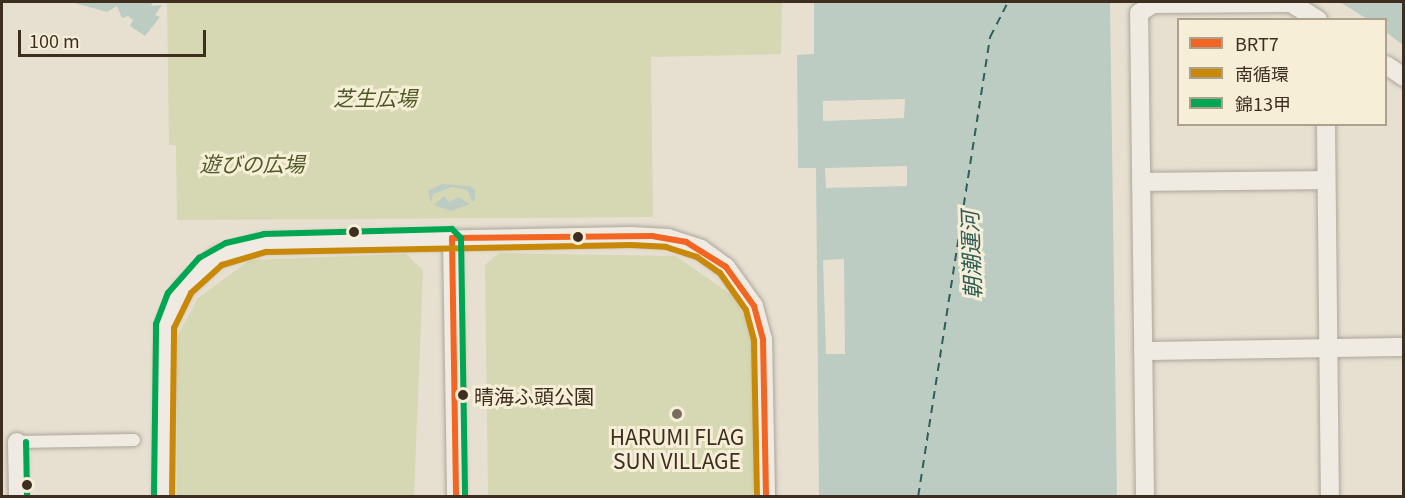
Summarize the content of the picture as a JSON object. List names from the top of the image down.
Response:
{
  "water": ["朝潮運河"],
  "parks": ["芝生広場", "遊びの広場"],
  "places": ["晴海ふ頭公園", "HARUMI FLAG SUN VILLAGE"],
  "lines": ["transit line 錦13甲", "transit line BRT7", "transit line 南循環"],
  "legend": ["BRT7", "南循環", "錦13甲"],
  "scale_bar": "100 m"
}
